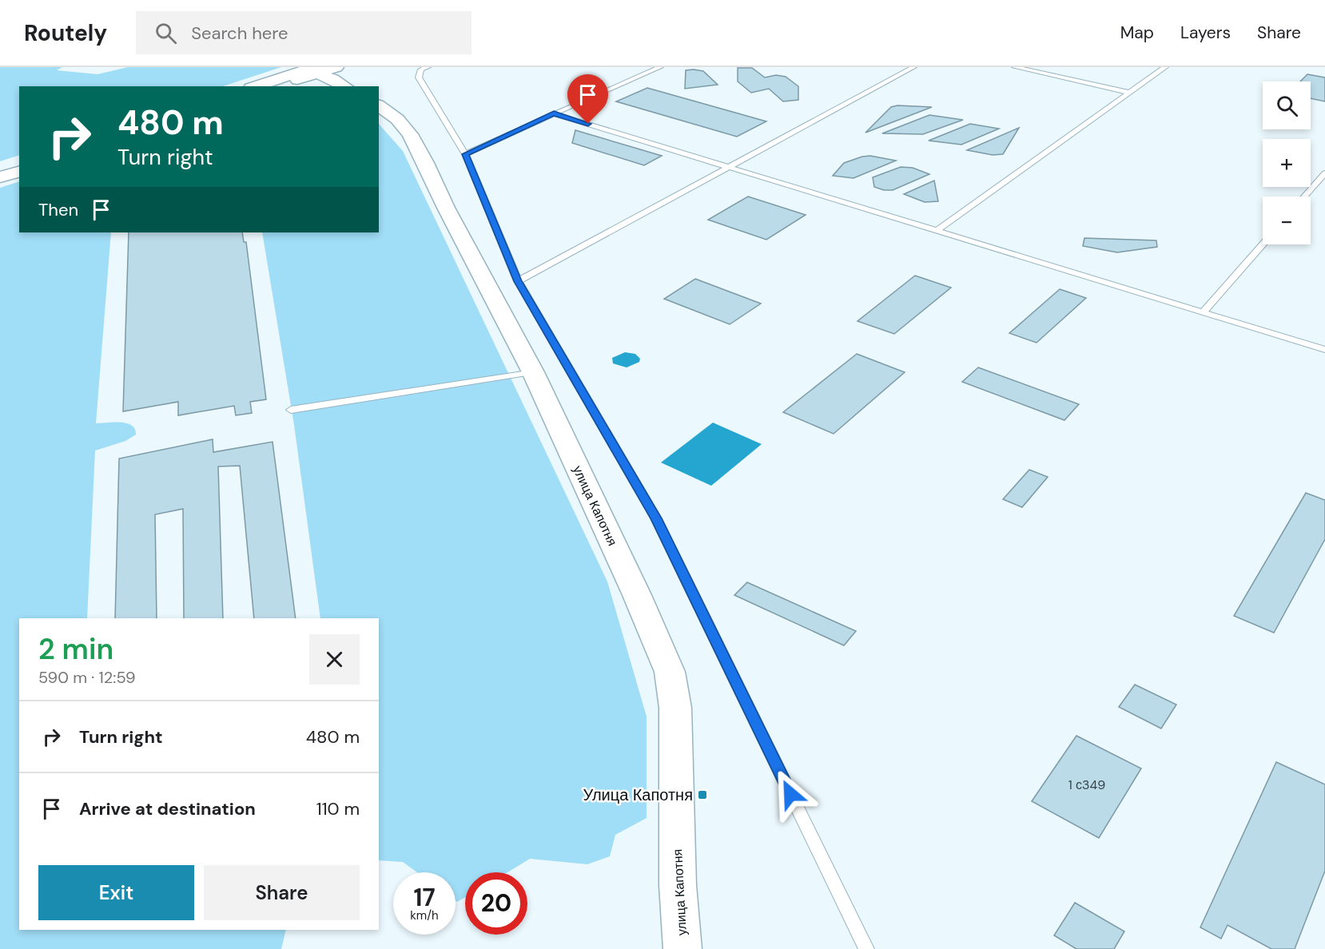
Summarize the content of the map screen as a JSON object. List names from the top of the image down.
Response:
{
  "streets": {
    "main road": ["улица Капотня"]
  },
  "places": {
    "transit": ["Улица Капотня"]
  },
  "house_numbers": ["1 с349"],
  "page": {
    "header": "Routely",
    "search": "Search here",
    "nav": ["Map", "Layers", "Share"],
    "map_buttons": ["+", "−"],
    "turn": ["480 m", "Turn right"],
    "then": "Then",
    "heading": ["2 min", "590 m · 12:59"],
    "list": [
      {
        "name": "Turn right",
        "value": "480 m"
      },
      {
        "name": "Arrive at destination",
        "value": "110 m"
      }
    ],
    "buttons": ["Exit", "Share"],
    "speed": "17 km/h",
    "limit": "20"
  }
}
